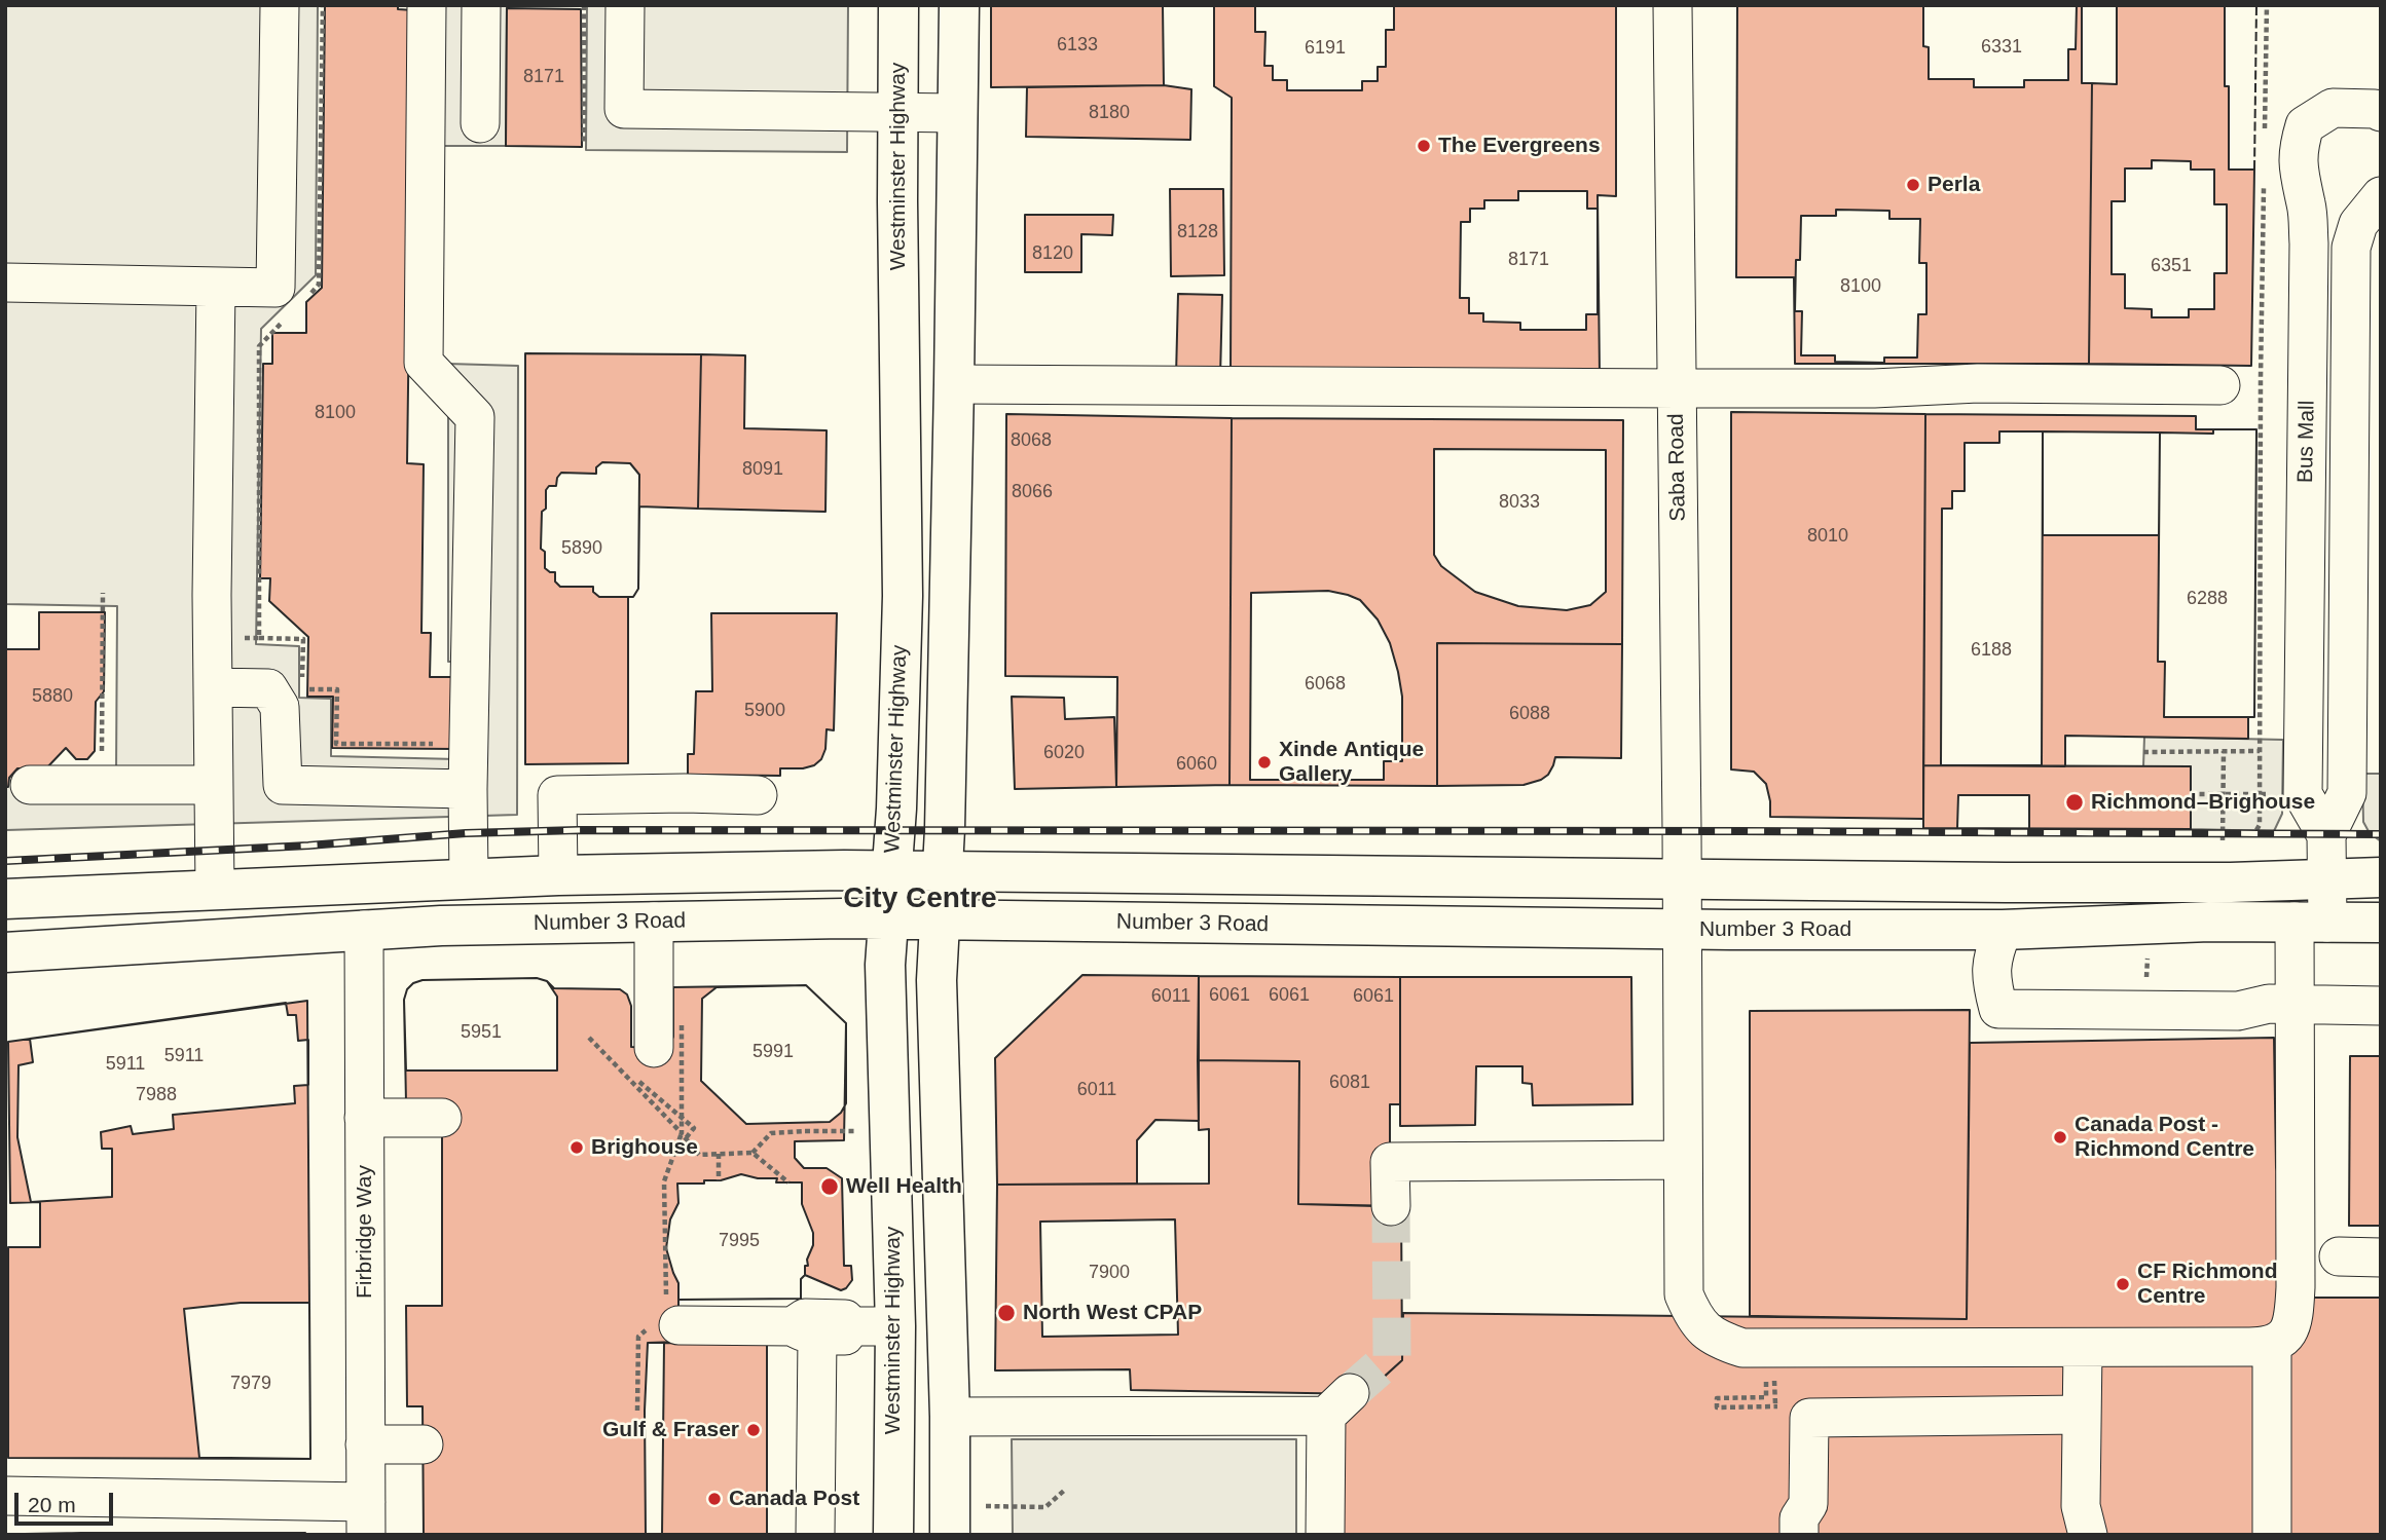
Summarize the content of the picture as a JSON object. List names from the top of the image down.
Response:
{
  "streets": {
    "main road": ["Westminster Highway", "Number 3 Road"],
    "street": ["Bus Mall", "Saba Road", "Firbridge Way"]
  },
  "crossings": [
    ["Westminster Highway", "Number 3 Road"],
    ["Bus Mall", "Saba Road"],
    ["Bus Mall", "Number 3 Road"],
    ["Saba Road", "Number 3 Road"],
    ["Number 3 Road", "Firbridge Way"]
  ],
  "districts": ["City Centre"],
  "places": [
    "The Evergreens",
    "Perla",
    "Xinde Antique Gallery",
    "Richmond–Brighouse",
    "Canada Post - Richmond Centre",
    "Brighouse",
    "Well Health",
    "CF Richmond Centre",
    "North West CPAP",
    "Gulf & Fraser",
    "Canada Post"
  ],
  "house_numbers": [
    "6133",
    "6331",
    "6191",
    "8171",
    "8180",
    "8128",
    "8120",
    "8171",
    "6351",
    "8100",
    "8100",
    "8068",
    "8091",
    "8066",
    "8033",
    "8010",
    "5890",
    "6288",
    "6188",
    "6068",
    "5880",
    "5900",
    "6088",
    "6020",
    "6060",
    "6061",
    "6061",
    "6011",
    "6061",
    "5951",
    "5991",
    "5911",
    "5911",
    "6081",
    "6011",
    "7988",
    "7995",
    "7900",
    "7979"
  ],
  "scale_bar": "20 m"
}
